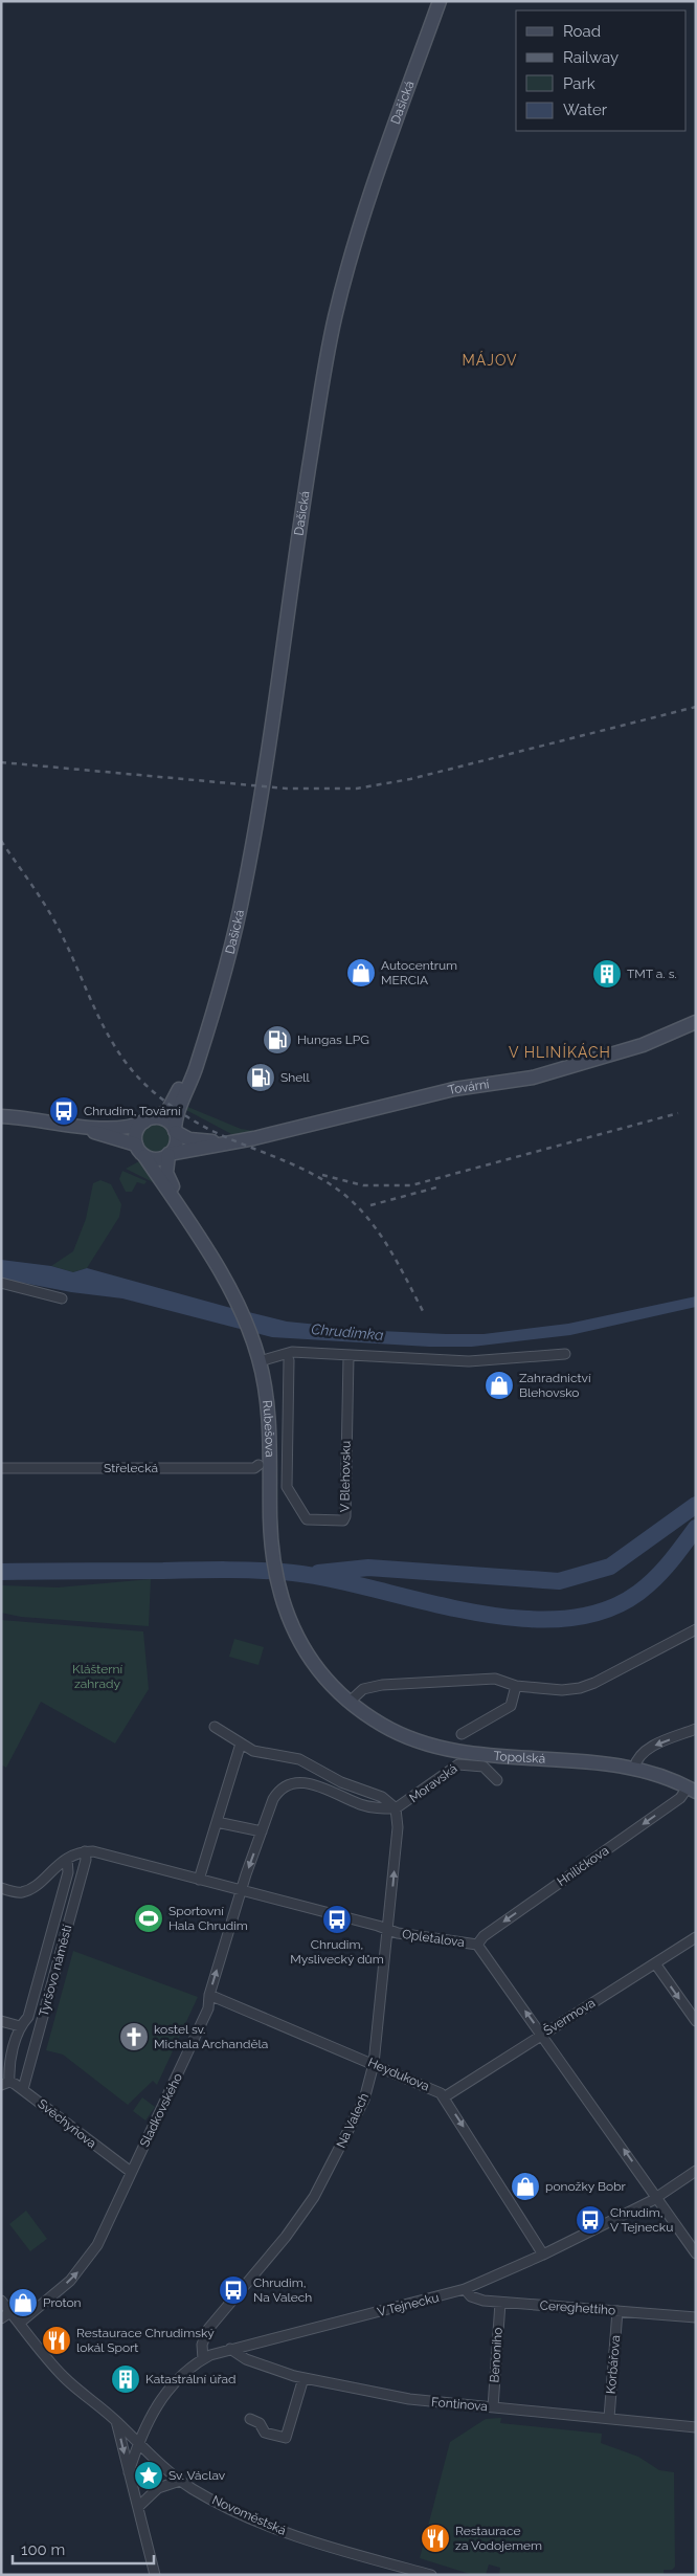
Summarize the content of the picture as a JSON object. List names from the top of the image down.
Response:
{
  "streets": {
    "street": [
      "Dašická",
      "Tovární",
      "Rubešova",
      "Střelecká",
      "V Blehovsku",
      "Topolská",
      "Moravská",
      "Hniličkova",
      "Opletalova",
      "Tyršovo náměstí",
      "Švermova",
      "Heydukova",
      "Sladkovského",
      "Na Valech",
      "Svěchyňova",
      "V Tejnecku",
      "Cereghettiho",
      "Benoniho",
      "Korbářova",
      "Fontinova",
      "Novoměstská"
    ]
  },
  "crossings": [
    ["Dašická", "Tovární"],
    ["Dašická", "Rubešova"],
    ["Tovární", "Rubešova"],
    ["Rubešova", "Topolská"],
    ["Topolská", "Hniličkova"],
    ["Moravská", "Sladkovského"],
    ["Moravská", "Na Valech"],
    ["Hniličkova", "Opletalova"],
    ["Opletalova", "Tyršovo náměstí"],
    ["Opletalova", "Švermova"],
    ["Opletalova", "Sladkovského"],
    ["Opletalova", "Na Valech"],
    ["Opletalova", "V Tejnecku"],
    ["Tyršovo náměstí", "Svěchyňova"],
    ["Švermova", "Heydukova"],
    ["Heydukova", "Sladkovského"],
    ["Heydukova", "Na Valech"],
    ["Heydukova", "V Tejnecku"],
    ["Sladkovského", "Na Valech"],
    ["Sladkovského", "Svěchyňova"],
    ["Sladkovského", "Novoměstská"],
    ["Na Valech", "V Tejnecku"],
    ["V Tejnecku", "Cereghettiho"],
    ["V Tejnecku", "Fontinova"],
    ["V Tejnecku", "Novoměstská"],
    ["Cereghettiho", "Benoniho"],
    ["Cereghettiho", "Korbářova"],
    ["Benoniho", "Fontinova"],
    ["Korbářova", "Fontinova"]
  ],
  "one_way": ["Hniličkova", "Opletalova", "Heydukova"],
  "districts": ["MÁJOV", "V HLINÍKÁCH"],
  "water": ["Chrudimka"],
  "parks": ["Klášterní zahrady"],
  "places": {
    "shop": [
      "Autocentrum MERCIA",
      "Zahradnictví Blehovsko",
      "ponožky Bobr",
      "Proton"
    ],
    "building": ["TMT a. s.", "Katastrální úřad"],
    "fuel station": ["Hungas LPG", "Shell"],
    "bus stop": [
      "Chrudim, Tovární",
      "Chrudim, Myslivecký dům",
      "Chrudim, V Tejnecku",
      "Chrudim, Na Valech"
    ],
    "sports": ["Sportovní Hala Chrudim"],
    "church": ["kostel sv. Michala Archanděla"],
    "restaurant": ["Restaurace Chrudimský lokál Sport", "Restaurace za Vodojemem"],
    "place": ["Sv. Václav"]
  },
  "legend": [
    "Road",
    "Railway",
    "Park",
    "Water"
  ],
  "scale_bar": "100 m"
}
